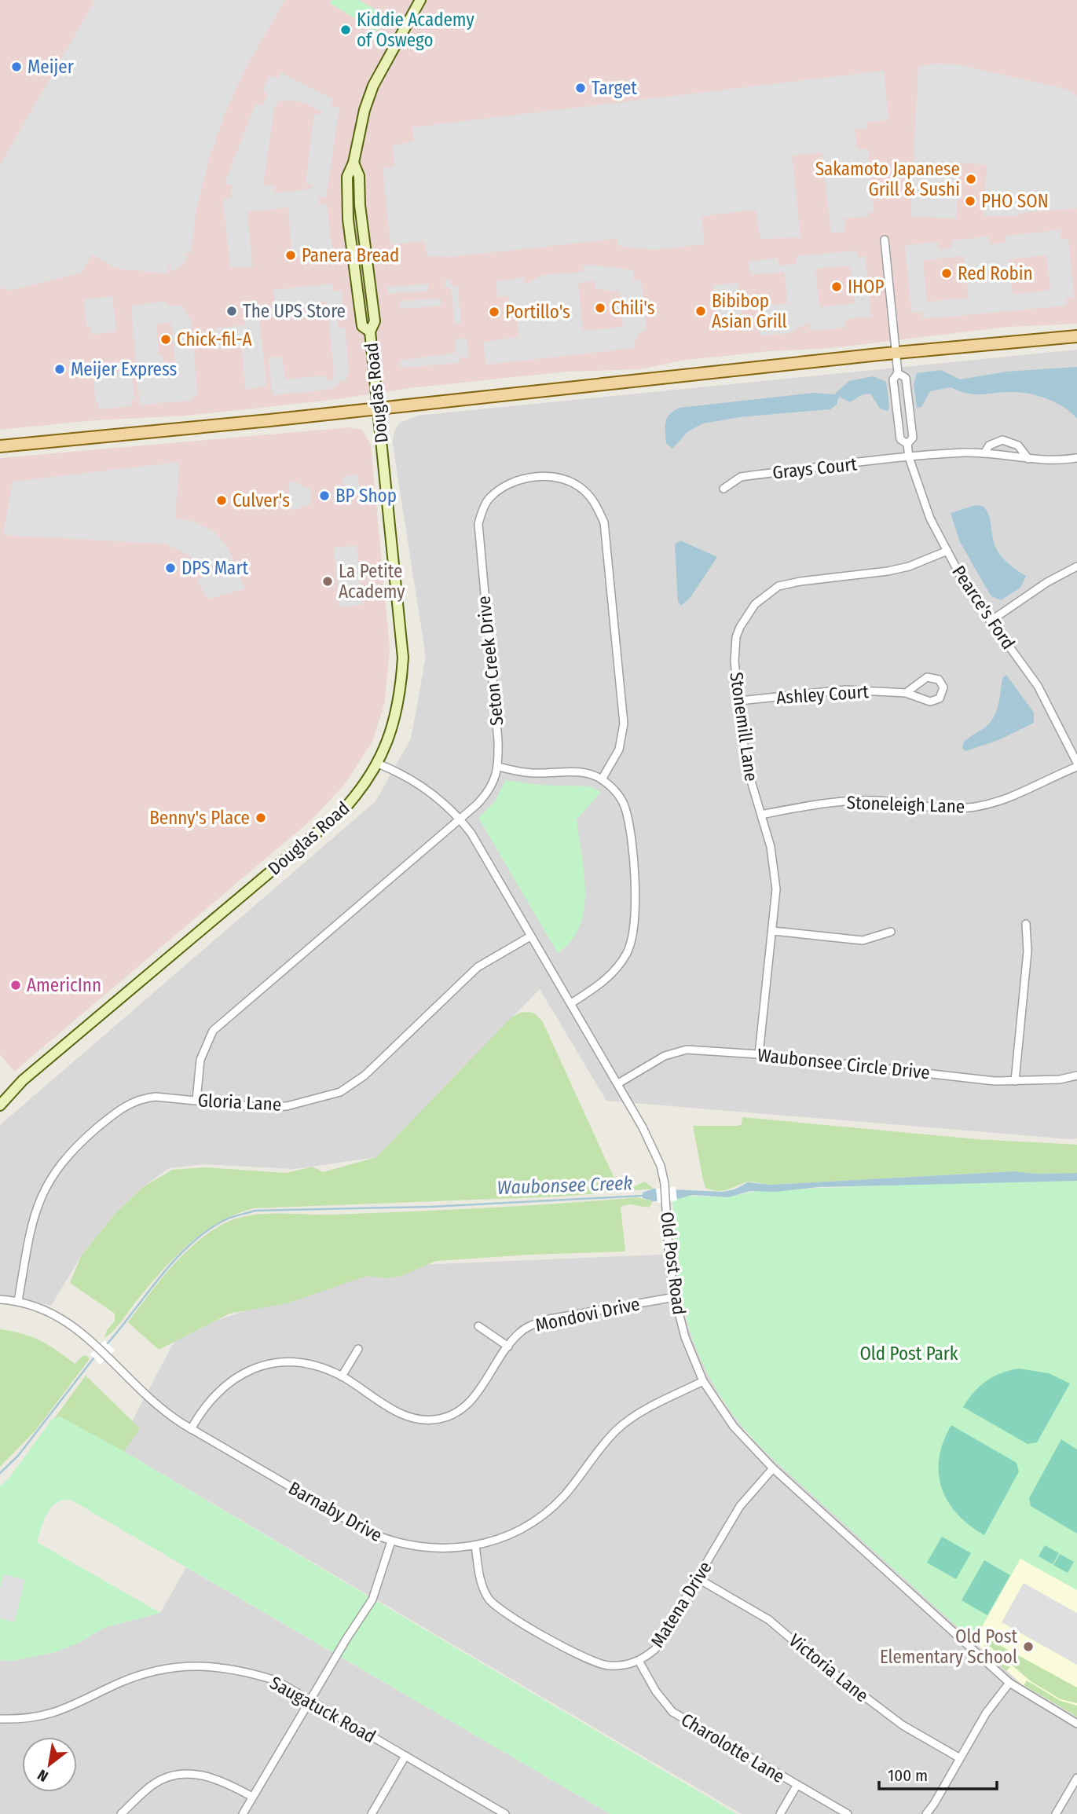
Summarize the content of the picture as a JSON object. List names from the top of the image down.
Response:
{
  "streets": {
    "street": [
      "Douglas Road",
      "Grays Court",
      "Pearce's Ford",
      "Seton Creek Drive",
      "Ashley Court",
      "Stonemill Lane",
      "Stoneleigh Lane",
      "Waubonsee Circle Drive",
      "Gloria Lane",
      "Old Post Road",
      "Mondovi Drive",
      "Barnaby Drive",
      "Matena Drive",
      "Victoria Lane",
      "Saugatuck Road",
      "Charolotte Lane"
    ]
  },
  "crossings": [
    ["Douglas Road", "Old Post Road"],
    ["Grays Court", "Pearce's Ford"],
    ["Pearce's Ford", "Stonemill Lane"],
    ["Pearce's Ford", "Stoneleigh Lane"],
    ["Seton Creek Drive", "Gloria Lane"],
    ["Seton Creek Drive", "Old Post Road"],
    ["Ashley Court", "Stonemill Lane"],
    ["Stonemill Lane", "Stoneleigh Lane"],
    ["Stonemill Lane", "Waubonsee Circle Drive"],
    ["Waubonsee Circle Drive", "Old Post Road"],
    ["Gloria Lane", "Old Post Road"],
    ["Gloria Lane", "Barnaby Drive"],
    ["Old Post Road", "Mondovi Drive"],
    ["Old Post Road", "Barnaby Drive"],
    ["Old Post Road", "Matena Drive"],
    ["Mondovi Drive", "Barnaby Drive"],
    ["Barnaby Drive", "Matena Drive"],
    ["Matena Drive", "Victoria Lane"],
    ["Matena Drive", "Charolotte Lane"]
  ],
  "water": ["Waubonsee Creek"],
  "parks": ["Old Post Park"],
  "places": [
    "Kiddie Academy of Oswego",
    "Meijer",
    "Target",
    "Sakamoto Japanese Grill & Sushi",
    "PHO SON",
    "Panera Bread",
    "Red Robin",
    "IHOP",
    "Chili's",
    "The UPS Store",
    "Bibibop Asian Grill",
    "Portillo's",
    "Chick-fil-A",
    "Meijer Express",
    "BP Shop",
    "Culver's",
    "DPS Mart",
    "La Petite Academy",
    "Benny's Place",
    "AmericInn",
    "Old Post Elementary School"
  ],
  "scale_bar": "100 m",
  "north": "bottom left"
}
